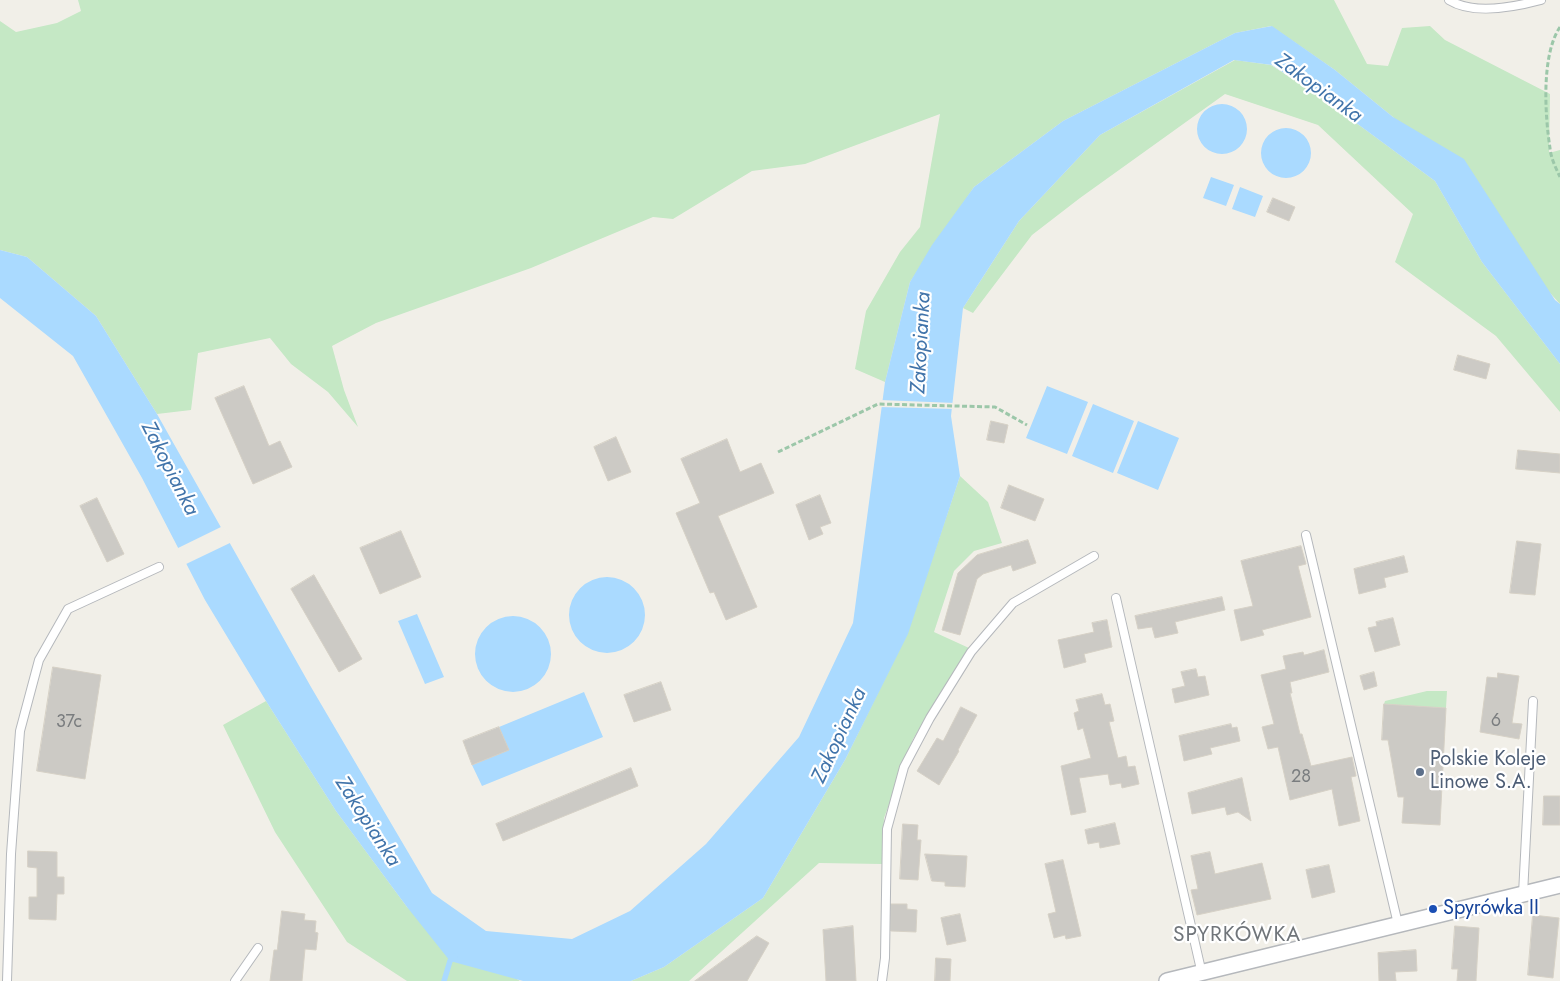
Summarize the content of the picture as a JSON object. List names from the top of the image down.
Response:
{
  "districts": ["SPYRKÓWKA"],
  "water": ["Zakopianka"],
  "places": ["Polskie Koleje Linowe S.A.", "Spyrówka II"],
  "house_numbers": ["6", "37c", "28"]
}
